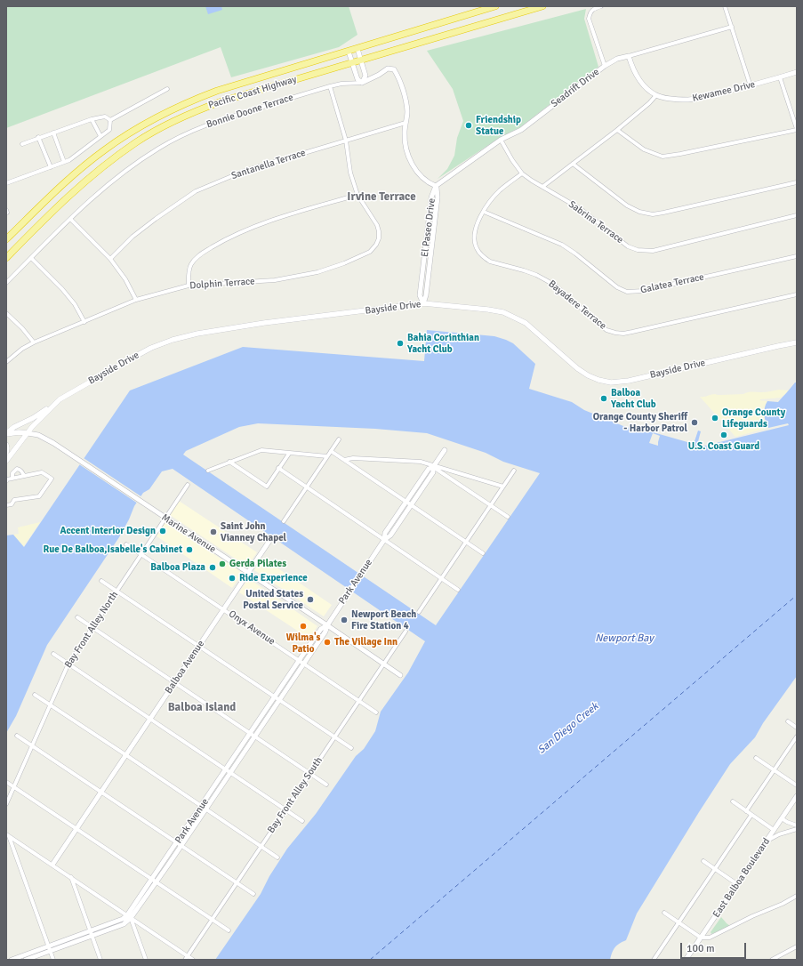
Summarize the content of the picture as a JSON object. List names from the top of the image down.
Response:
{
  "streets": {
    "highway": ["Pacific Coast Highway"],
    "main road": ["Bayside Drive"],
    "street": [
      "Seadrift Drive",
      "Kewamee Drive",
      "Bonnie Doone Terrace",
      "Santanella Terrace",
      "Sabrina Terrace",
      "El Paseo Drive",
      "Dolphin Terrace",
      "Galatea Terrace",
      "Bayadere Terrace",
      "Marine Avenue",
      "Park Avenue",
      "Onyx Avenue",
      "Bay Front Alley North",
      "Balboa Avenue",
      "Bay Front Alley South",
      "East Balboa Boulevard"
    ]
  },
  "crossings": [
    ["Seadrift Drive", "Kewamee Drive"],
    ["Seadrift Drive", "Sabrina Terrace"],
    ["Seadrift Drive", "El Paseo Drive"],
    ["Bonnie Doone Terrace", "Santanella Terrace"],
    ["Sabrina Terrace", "Bayadere Terrace"],
    ["El Paseo Drive", "Bayside Drive"],
    ["Galatea Terrace", "Bayadere Terrace"],
    ["Bayside Drive", "Marine Avenue"],
    ["Marine Avenue", "Park Avenue"],
    ["Marine Avenue", "Bay Front Alley North"],
    ["Marine Avenue", "Balboa Avenue"],
    ["Marine Avenue", "Bay Front Alley South"],
    ["Park Avenue", "Onyx Avenue"],
    ["Onyx Avenue", "Bay Front Alley North"],
    ["Onyx Avenue", "Balboa Avenue"],
    ["Onyx Avenue", "Bay Front Alley South"]
  ],
  "districts": ["Irvine Terrace", "Balboa Island"],
  "water": ["Newport Bay", "San Diego Creek"],
  "places": [
    "Friendship Statue",
    "Bahia Corinthian Yacht Club",
    "Balboa Yacht Club",
    "Orange County Lifeguards",
    "Orange County Sheriff - Harbor Patrol",
    "U.S. Coast Guard",
    "Accent Interior Design",
    "Saint John Vianney Chapel",
    "Rue De Balboa,Isabelle's Cabinet",
    "Gerda Pilates",
    "Balboa Plaza",
    "Ride Experience",
    "United States Postal Service",
    "Newport Beach Fire Station 4",
    "Wilma's Patio",
    "The Village Inn"
  ],
  "scale_bar": "100 m"
}
